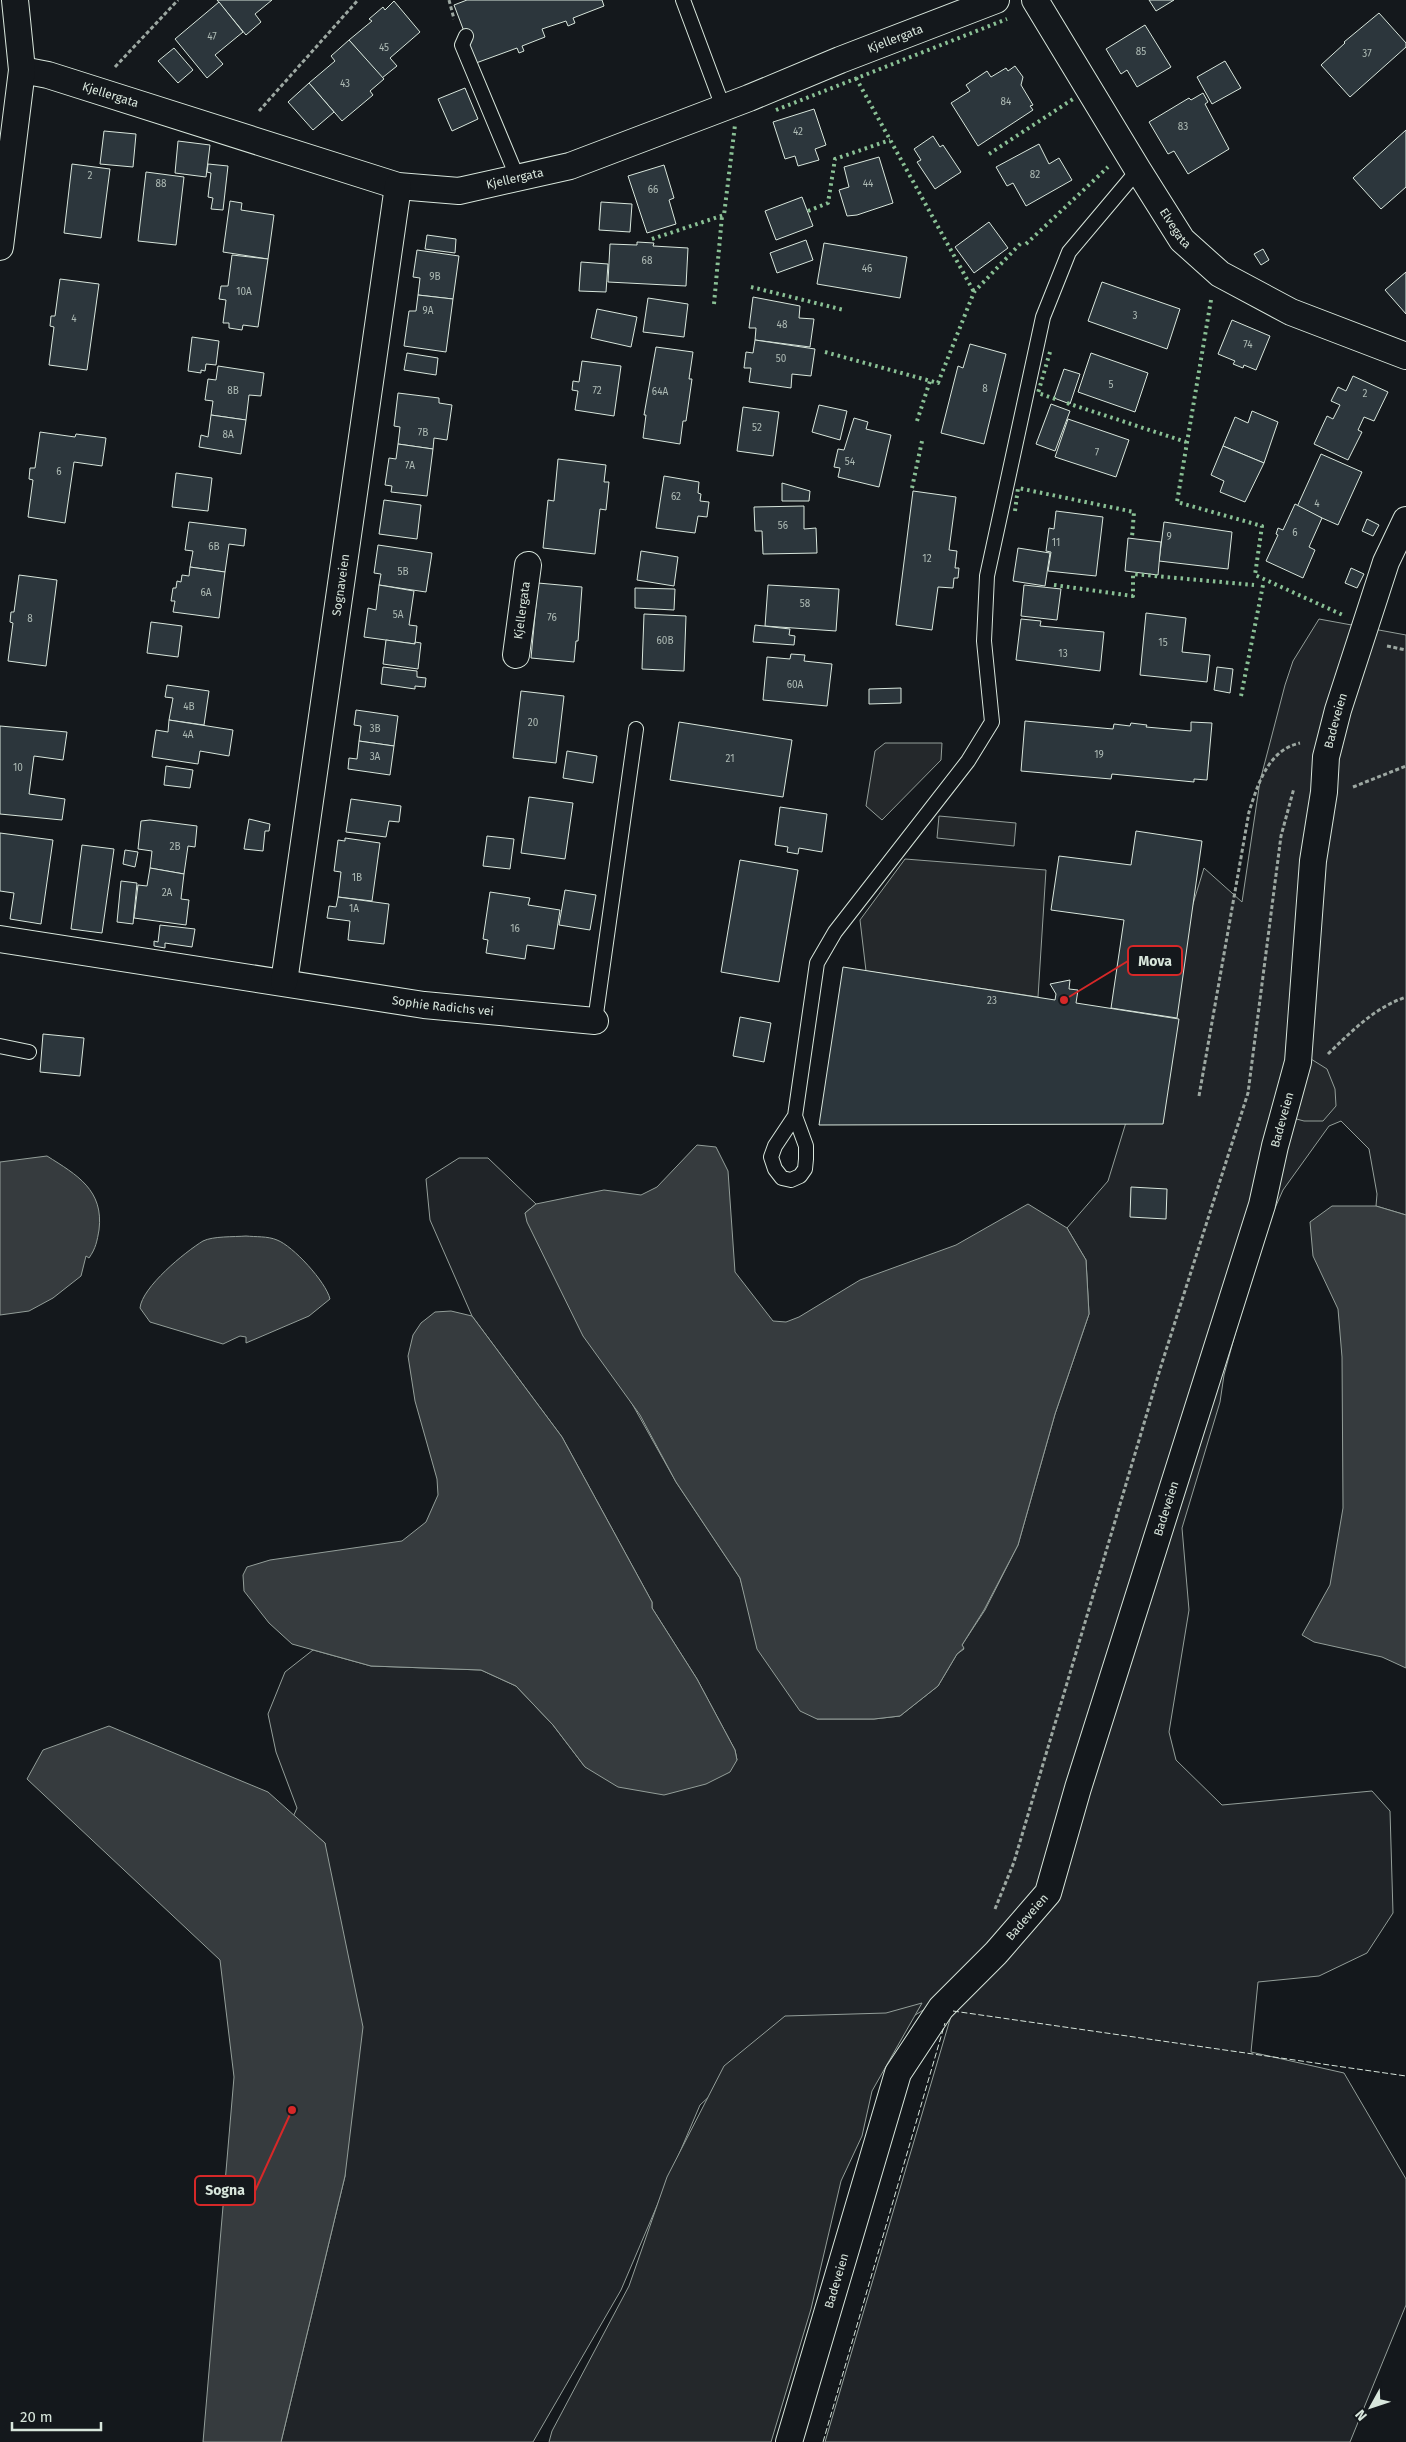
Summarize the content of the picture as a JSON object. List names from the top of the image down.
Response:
{
  "streets": {
    "street": [
      "Kjellergata",
      "Elvegata",
      "Sognaveien",
      "Badeveien",
      "Sophie Radichs vei"
    ]
  },
  "crossings": [
    ["Kjellergata", "Sognaveien"],
    ["Sognaveien", "Sophie Radichs vei"]
  ],
  "places": ["Mova", "Sogna"],
  "house_numbers": [
    "47",
    "45",
    "85",
    "37",
    "43",
    "84",
    "83",
    "42",
    "82",
    "2",
    "88",
    "44",
    "66",
    "68",
    "46",
    "9B",
    "10A",
    "9A",
    "3",
    "4",
    "48",
    "74",
    "50",
    "5",
    "8",
    "8B",
    "72",
    "64A",
    "2",
    "52",
    "7B",
    "8A",
    "7",
    "54",
    "7A",
    "6",
    "62",
    "4",
    "56",
    "6",
    "9",
    "11",
    "6B",
    "12",
    "5B",
    "6A",
    "58",
    "5A",
    "76",
    "8",
    "60B",
    "15",
    "13",
    "60A",
    "4B",
    "20",
    "3B",
    "4A",
    "19",
    "3A",
    "21",
    "10",
    "2B",
    "1B",
    "2A",
    "1A",
    "16",
    "23"
  ],
  "scale_bar": "20 m",
  "north": "bottom left"
}
